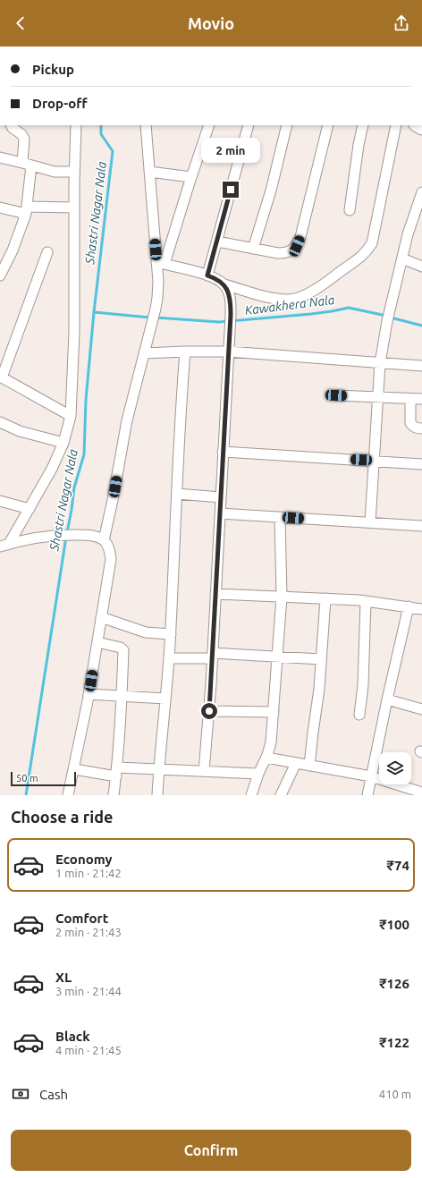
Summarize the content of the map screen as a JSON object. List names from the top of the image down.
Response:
{
  "water": ["Shastri Nagar Nala", "Kawakhera Nala"],
  "scale_bar": "50 m",
  "page": {
    "header": "Movio",
    "banner": ["Pickup", "Drop-off"],
    "bubble": "2 min",
    "scale": "50 m",
    "heading": "Choose a ride",
    "list": [
      {
        "name": "Economy",
        "note": "1 min · 21:42",
        "value": "₹74"
      },
      {
        "name": "Comfort",
        "note": "2 min · 21:43",
        "value": "₹100"
      },
      {
        "name": "XL",
        "note": "3 min · 21:44",
        "value": "₹126"
      },
      {
        "name": "Black",
        "note": "4 min · 21:45",
        "value": "₹122"
      }
    ],
    "pay": ["Cash", "410 m"],
    "buttons": "Confirm"
  }
}
